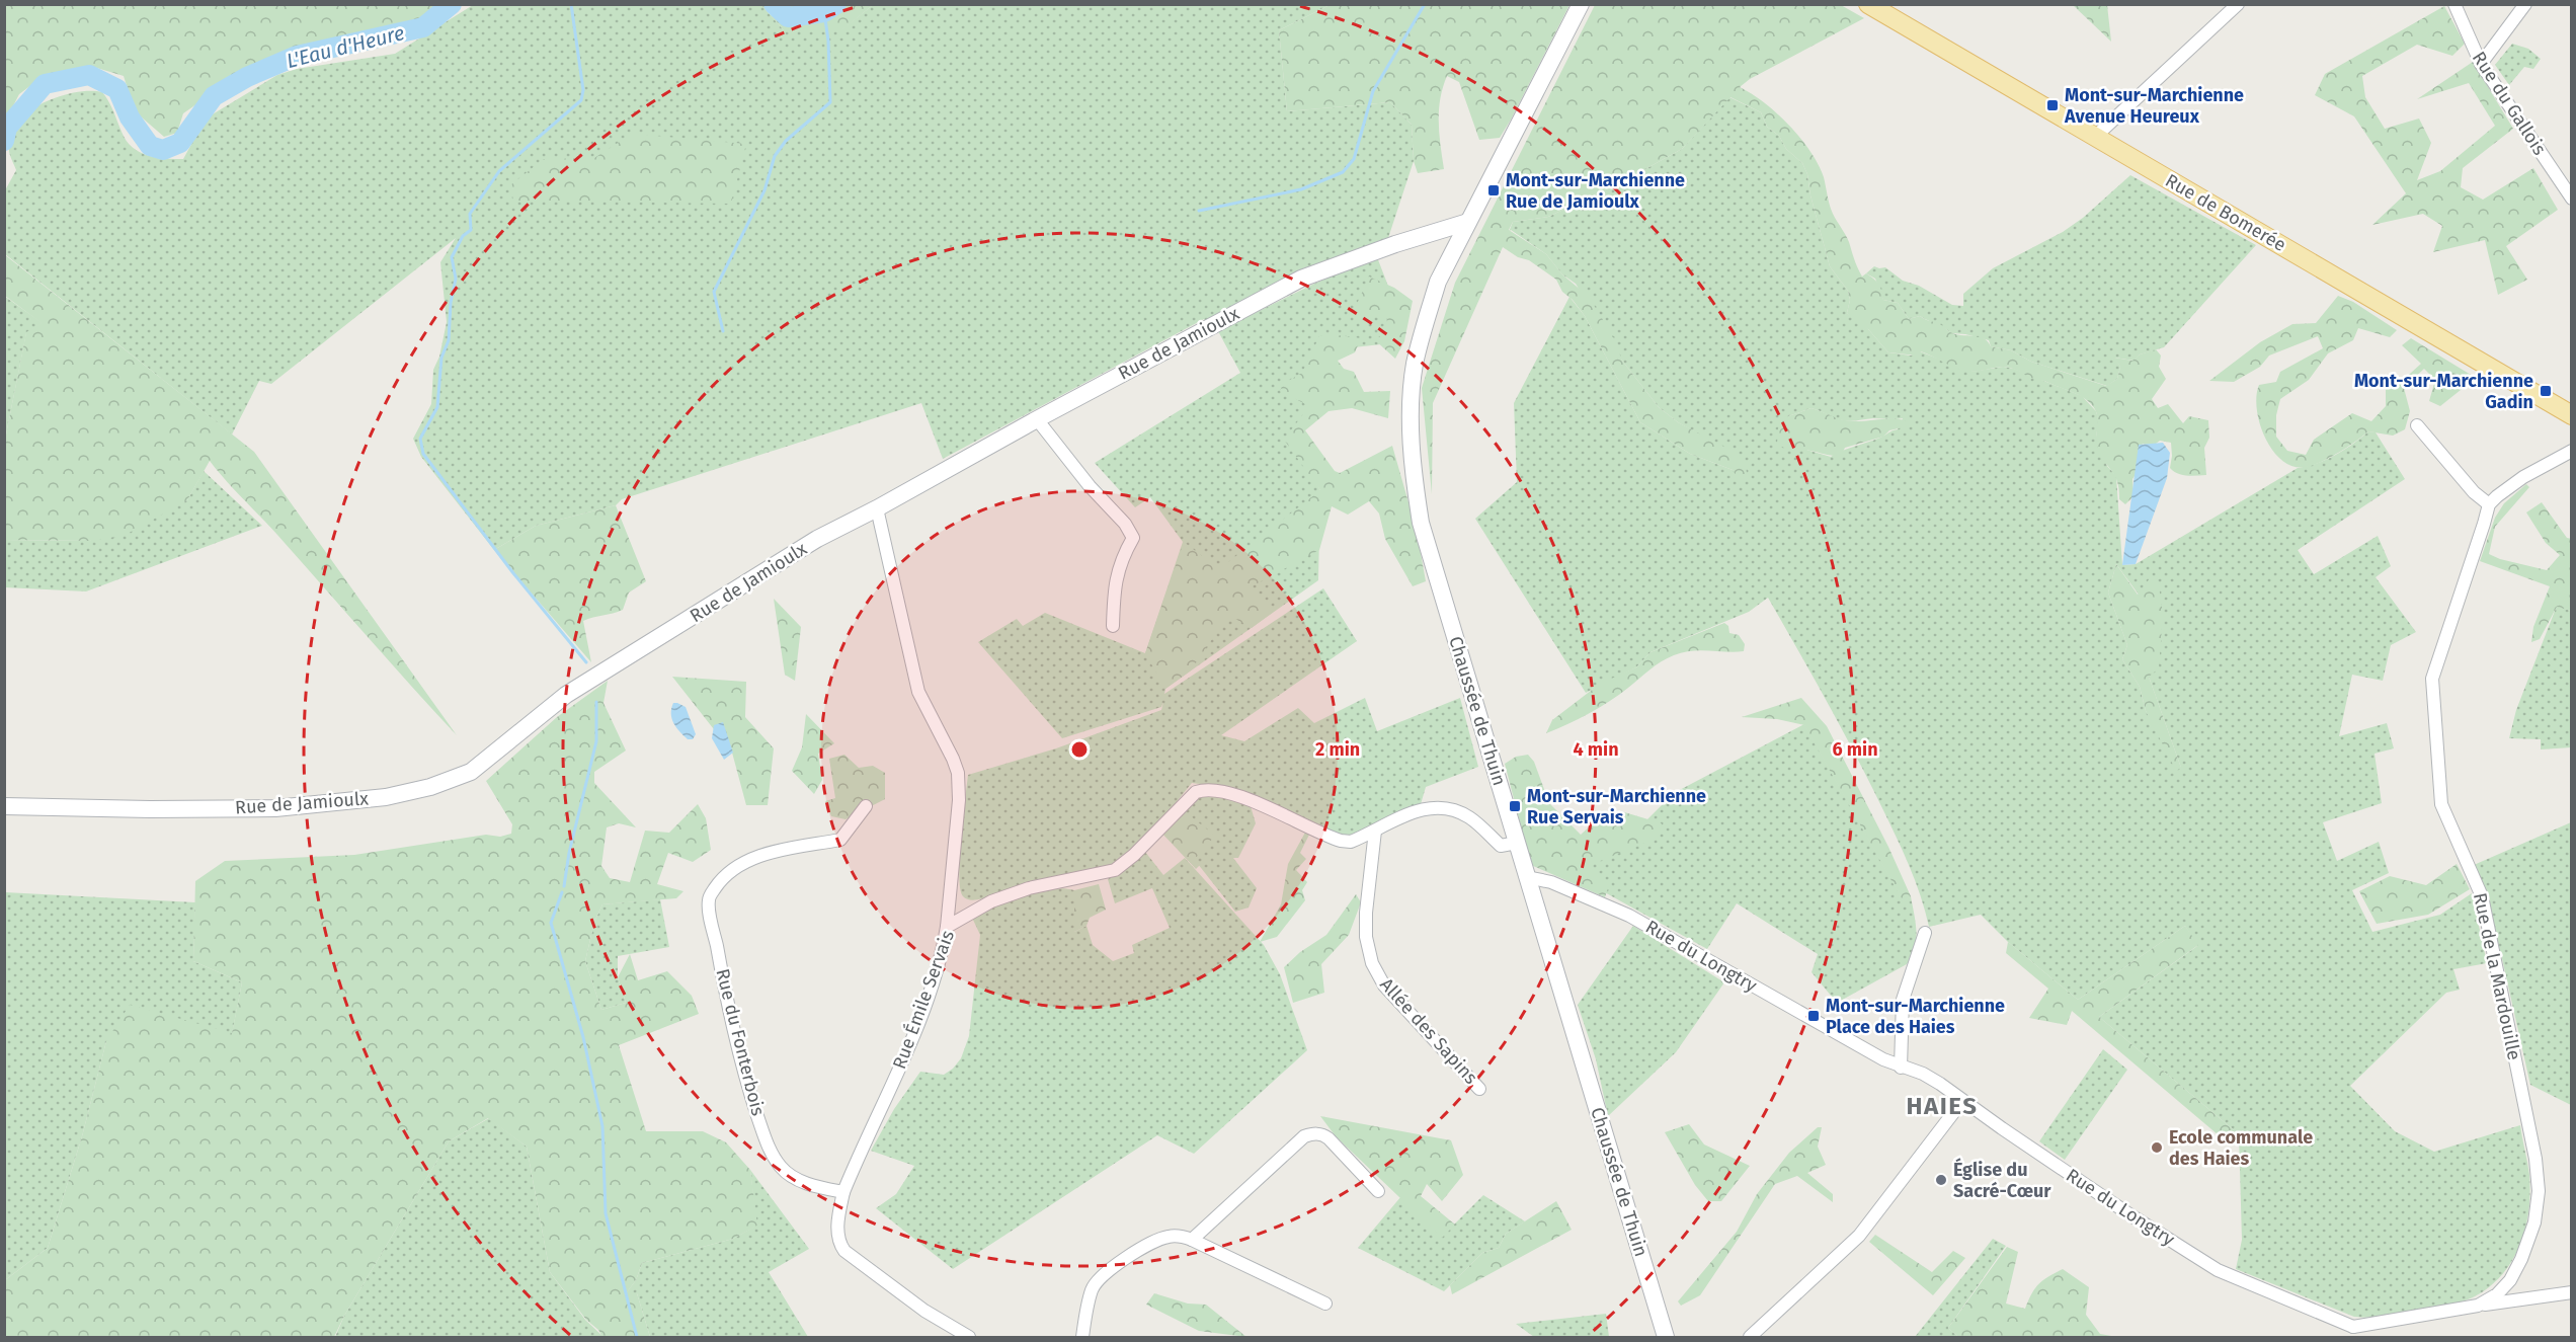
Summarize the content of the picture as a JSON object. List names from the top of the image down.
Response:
{
  "streets": {
    "main road": ["Rue de Bomerée"],
    "street": [
      "Rue du Gallois",
      "Rue de Jamioulx",
      "Chaussée de Thuin",
      "Rue du Longtry",
      "Rue de la Mardouille",
      "Rue Émile Servais",
      "Allée des Sapins",
      "Rue du Fonterbois"
    ]
  },
  "crossings": [
    ["Rue de Jamioulx", "Chaussée de Thuin"],
    ["Chaussée de Thuin", "Rue du Longtry"],
    ["Chaussée de Thuin", "Rue Émile Servais"],
    ["Rue du Longtry", "Rue de la Mardouille"],
    ["Rue Émile Servais", "Allée des Sapins"],
    ["Rue Émile Servais", "Rue du Fonterbois"]
  ],
  "districts": ["HAIES"],
  "water": ["L'Eau d'Heure"],
  "places": {
    "transit": [
      "Mont-sur-Marchienne Avenue Heureux",
      "Mont-sur-Marchienne Rue de Jamioulx",
      "Mont-sur-Marchienne Gadin",
      "Mont-sur-Marchienne Rue Servais",
      "Mont-sur-Marchienne Place des Haies"
    ],
    "other": ["Ecole communale des Haies", "Église du Sacré-Cœur"]
  },
  "rings": ["2 min", "4 min", "6 min"]
}
